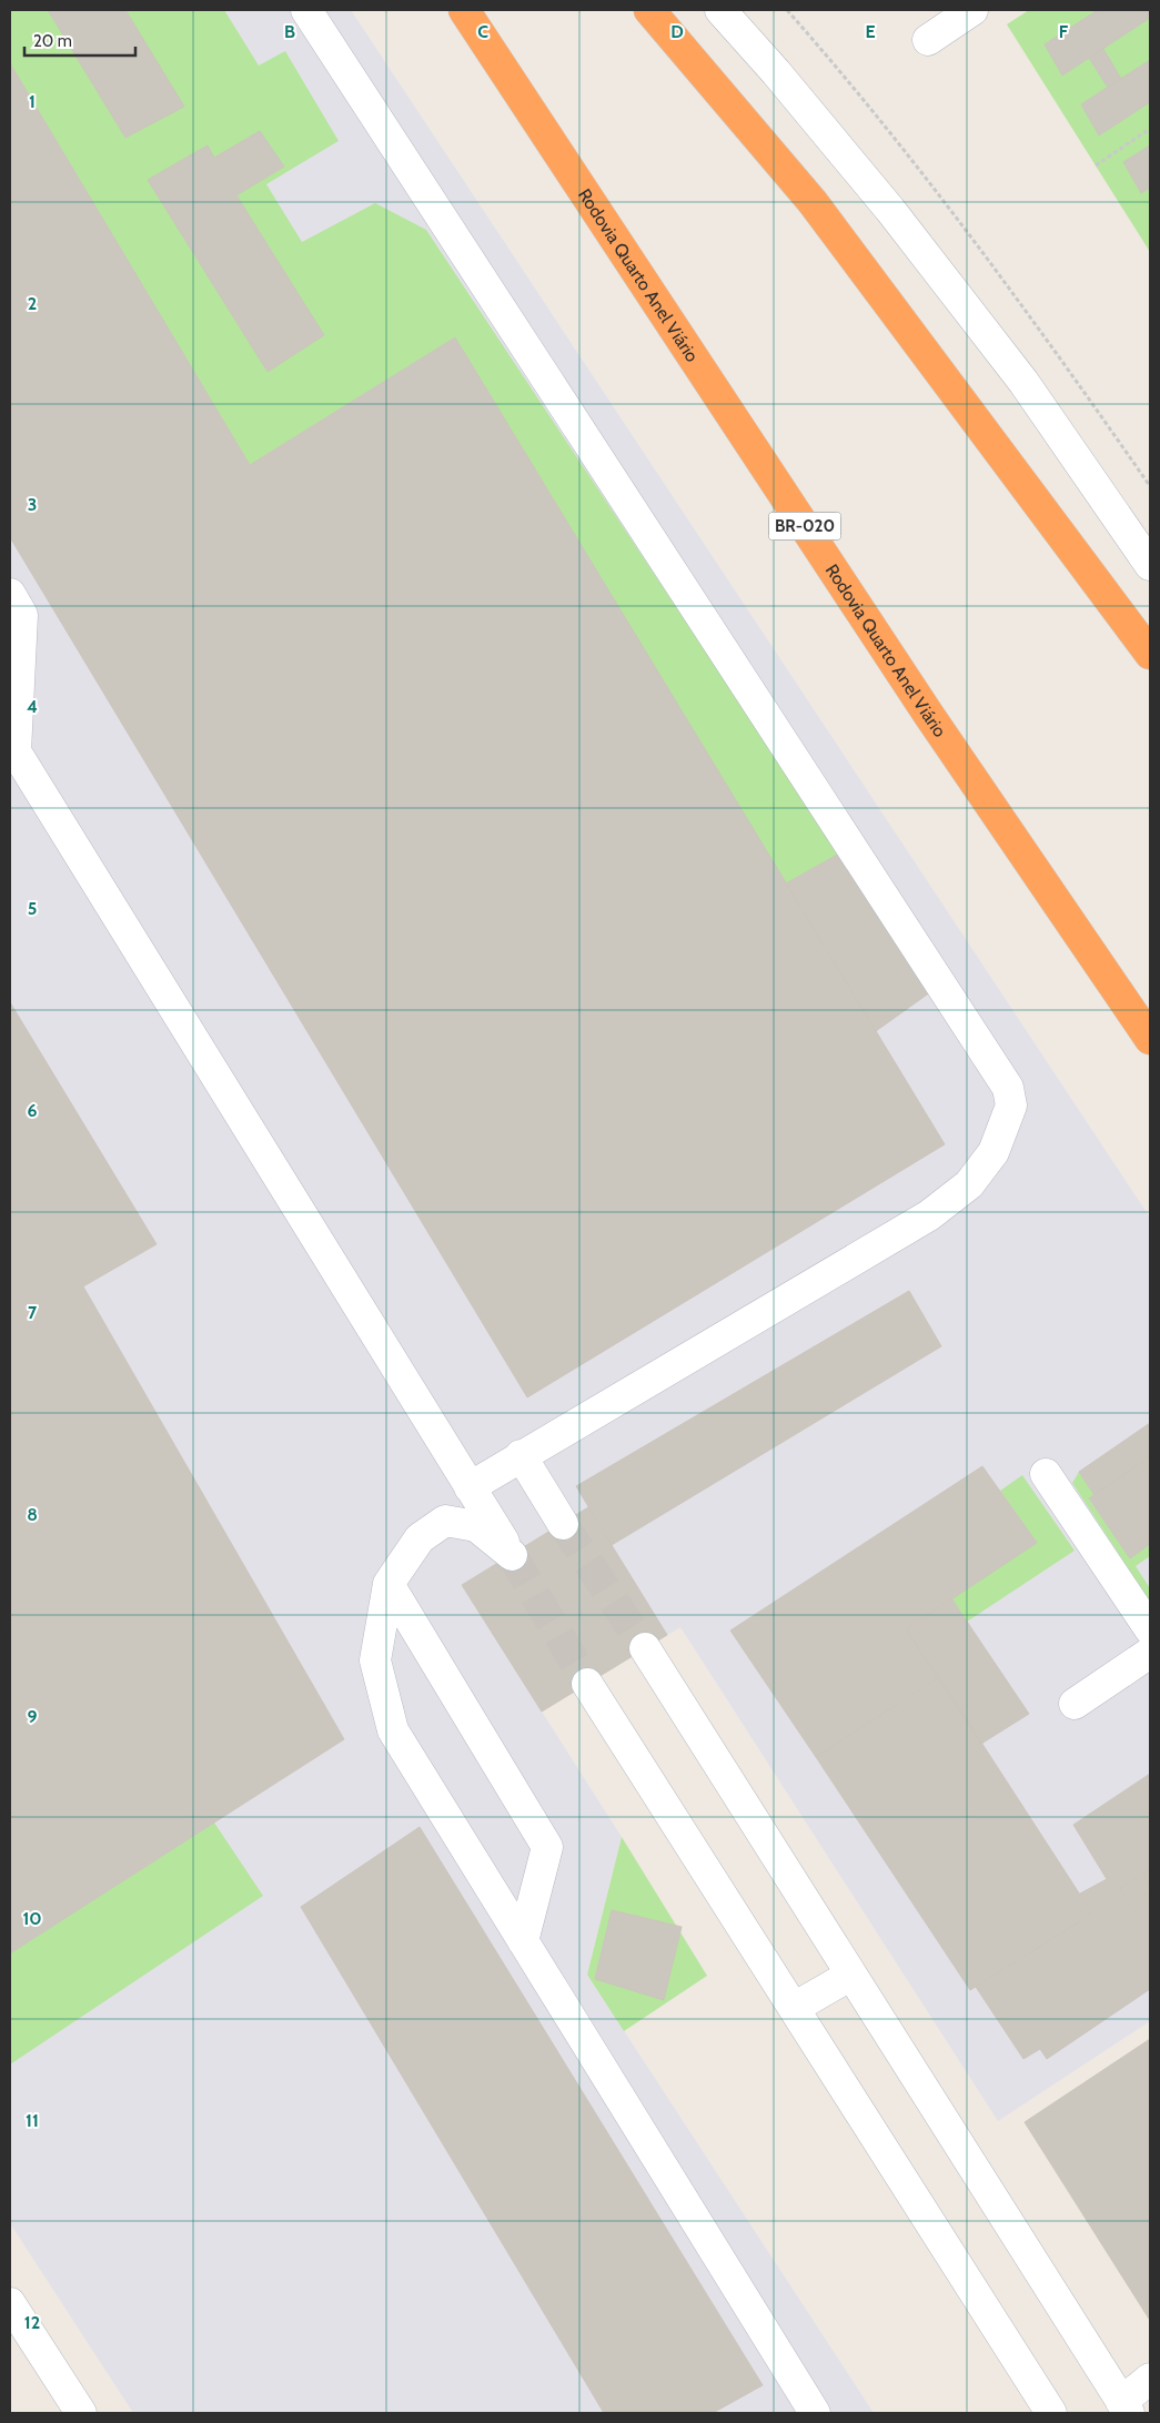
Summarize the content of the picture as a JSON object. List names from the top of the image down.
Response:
{
  "streets": {
    "highway": ["Rodovia Quarto Anel Viário", "BR-020"]
  },
  "scale_bar": "20 m",
  "grid": {
    "columns": [
      "B",
      "C",
      "D",
      "E",
      "F"
    ],
    "rows": [
      "1",
      "2",
      "3",
      "4",
      "5",
      "6",
      "7",
      "8",
      "9",
      "10",
      "11",
      "12"
    ]
  }
}
